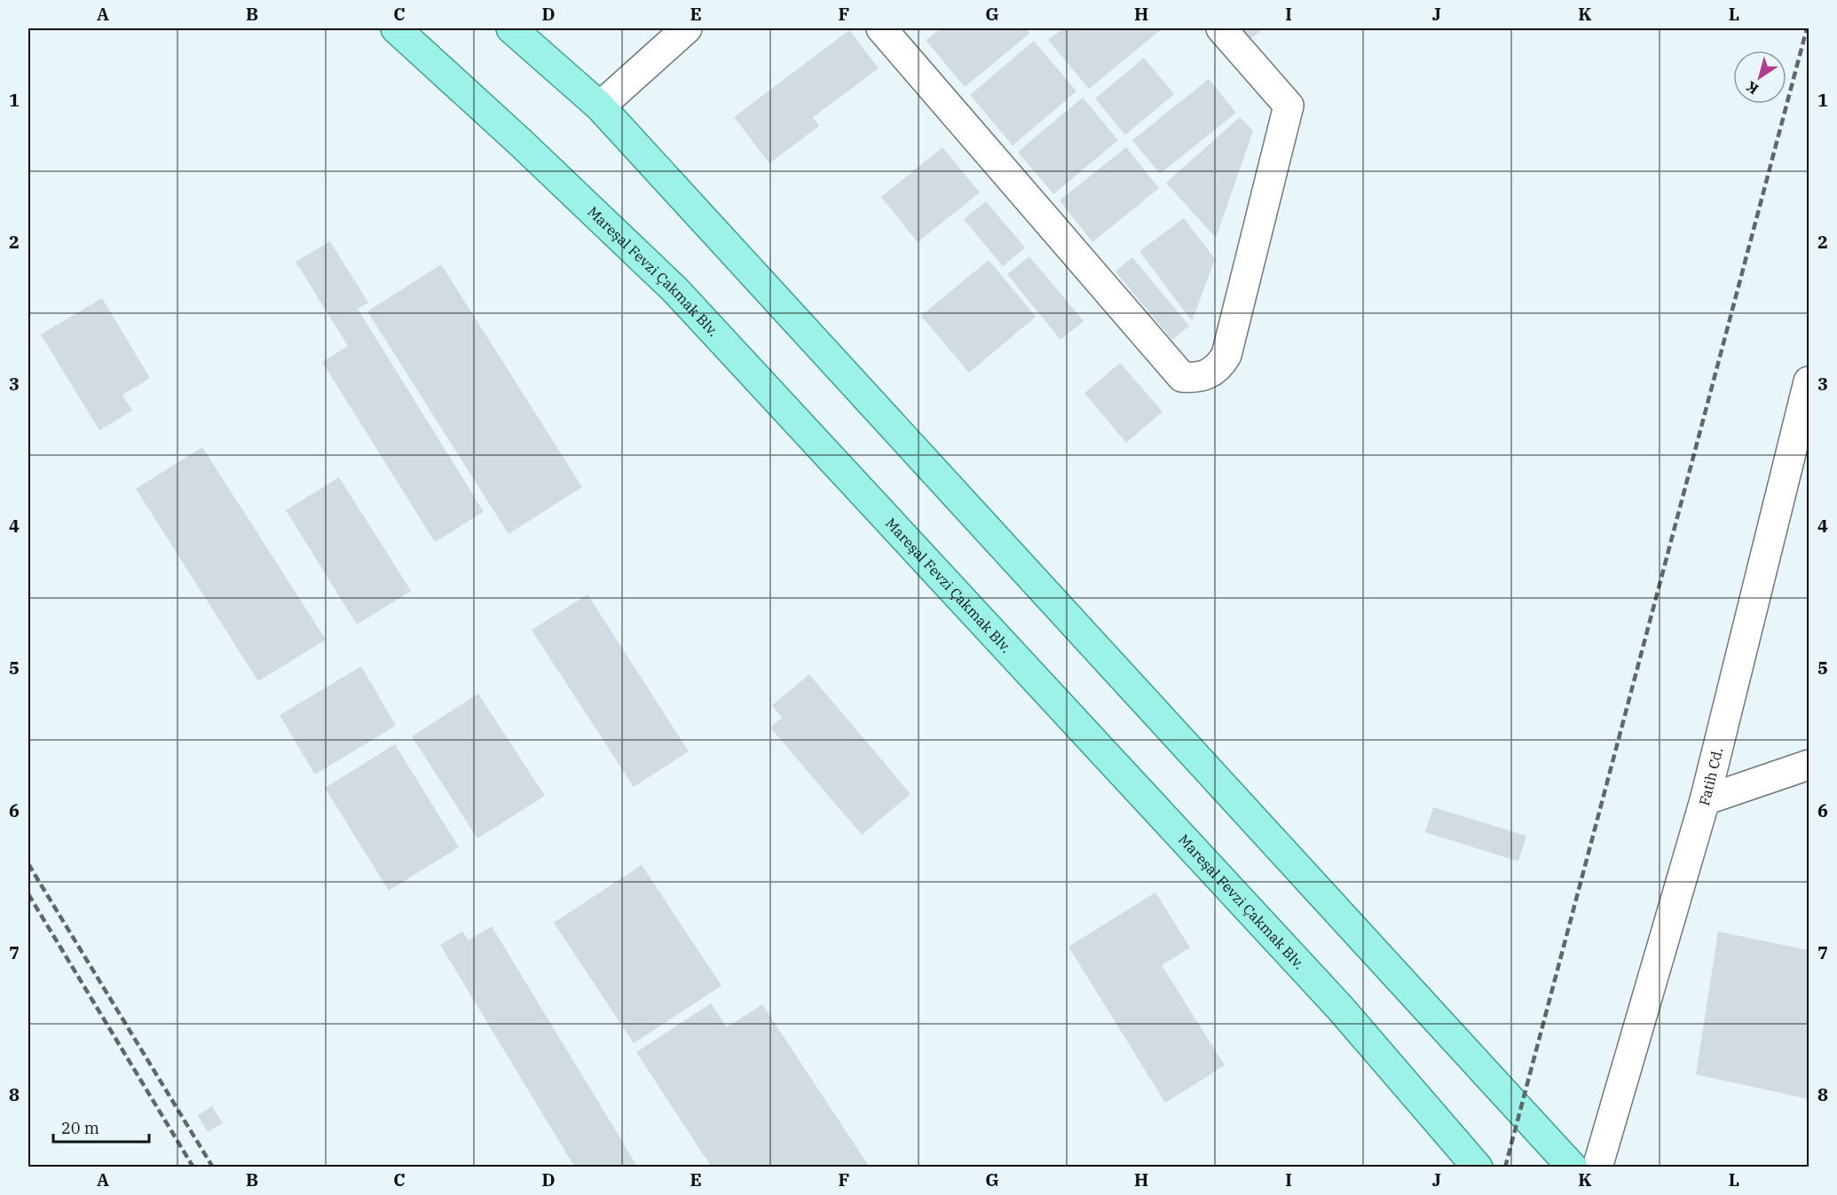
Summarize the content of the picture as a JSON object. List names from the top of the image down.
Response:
{
  "streets": {
    "main road": ["Mareşal Fevzi Çakmak Blv."],
    "street": ["Fatih Cd."]
  },
  "scale_bar": "20 m",
  "north": "bottom left",
  "grid": {
    "columns": [
      "A",
      "B",
      "C",
      "D",
      "E",
      "F",
      "G",
      "H",
      "I",
      "J",
      "K",
      "L"
    ],
    "rows": [
      "1",
      "2",
      "3",
      "4",
      "5",
      "6",
      "7",
      "8"
    ]
  }
}
